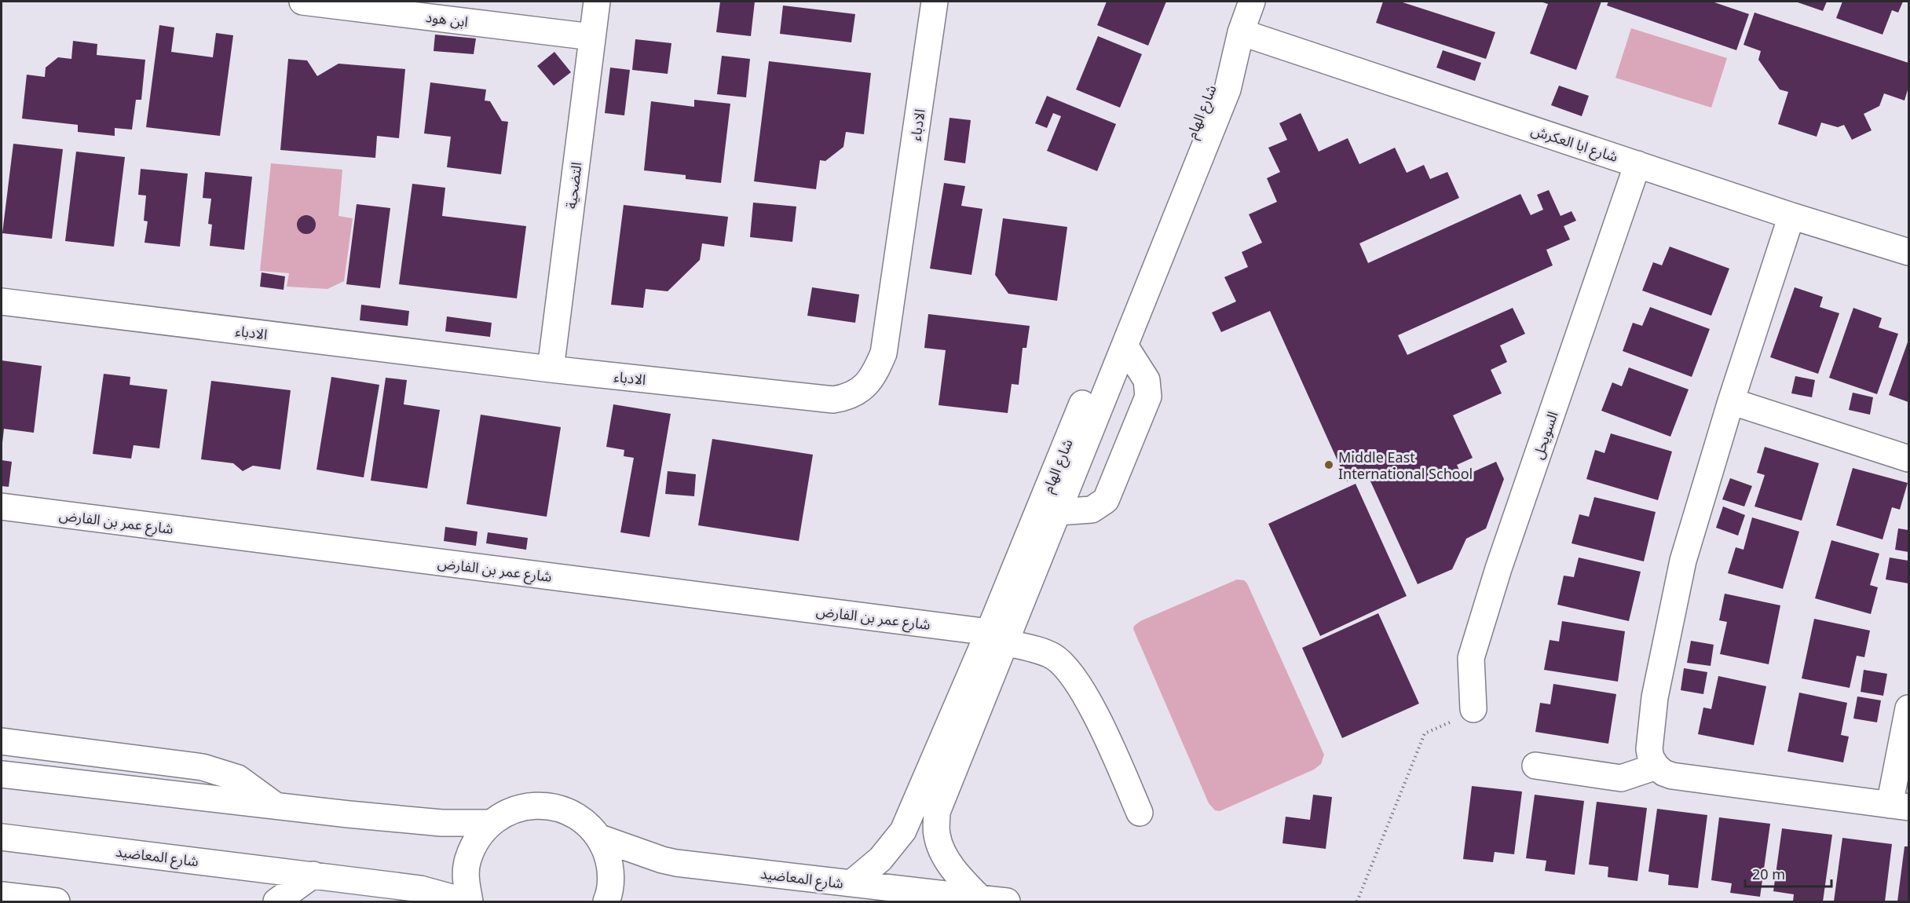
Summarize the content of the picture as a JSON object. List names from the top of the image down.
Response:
{
  "streets": {
    "street": [
      "ابن هود",
      "شارع الهام",
      "الادباء",
      "شارع ابا العكرش",
      "التضحية",
      "السويحل",
      "شارع عمر بن الفارض",
      "شارع المعاضيد"
    ]
  },
  "crossings": [
    ["ابن هود", "التضحية"],
    ["شارع الهام", "شارع ابا العكرش"],
    ["شارع الهام", "شارع عمر بن الفارض"],
    ["شارع الهام", "شارع المعاضيد"],
    ["الادباء", "التضحية"],
    ["شارع ابا العكرش", "السويحل"]
  ],
  "places": ["Middle East International School"],
  "scale_bar": "20 m"
}
